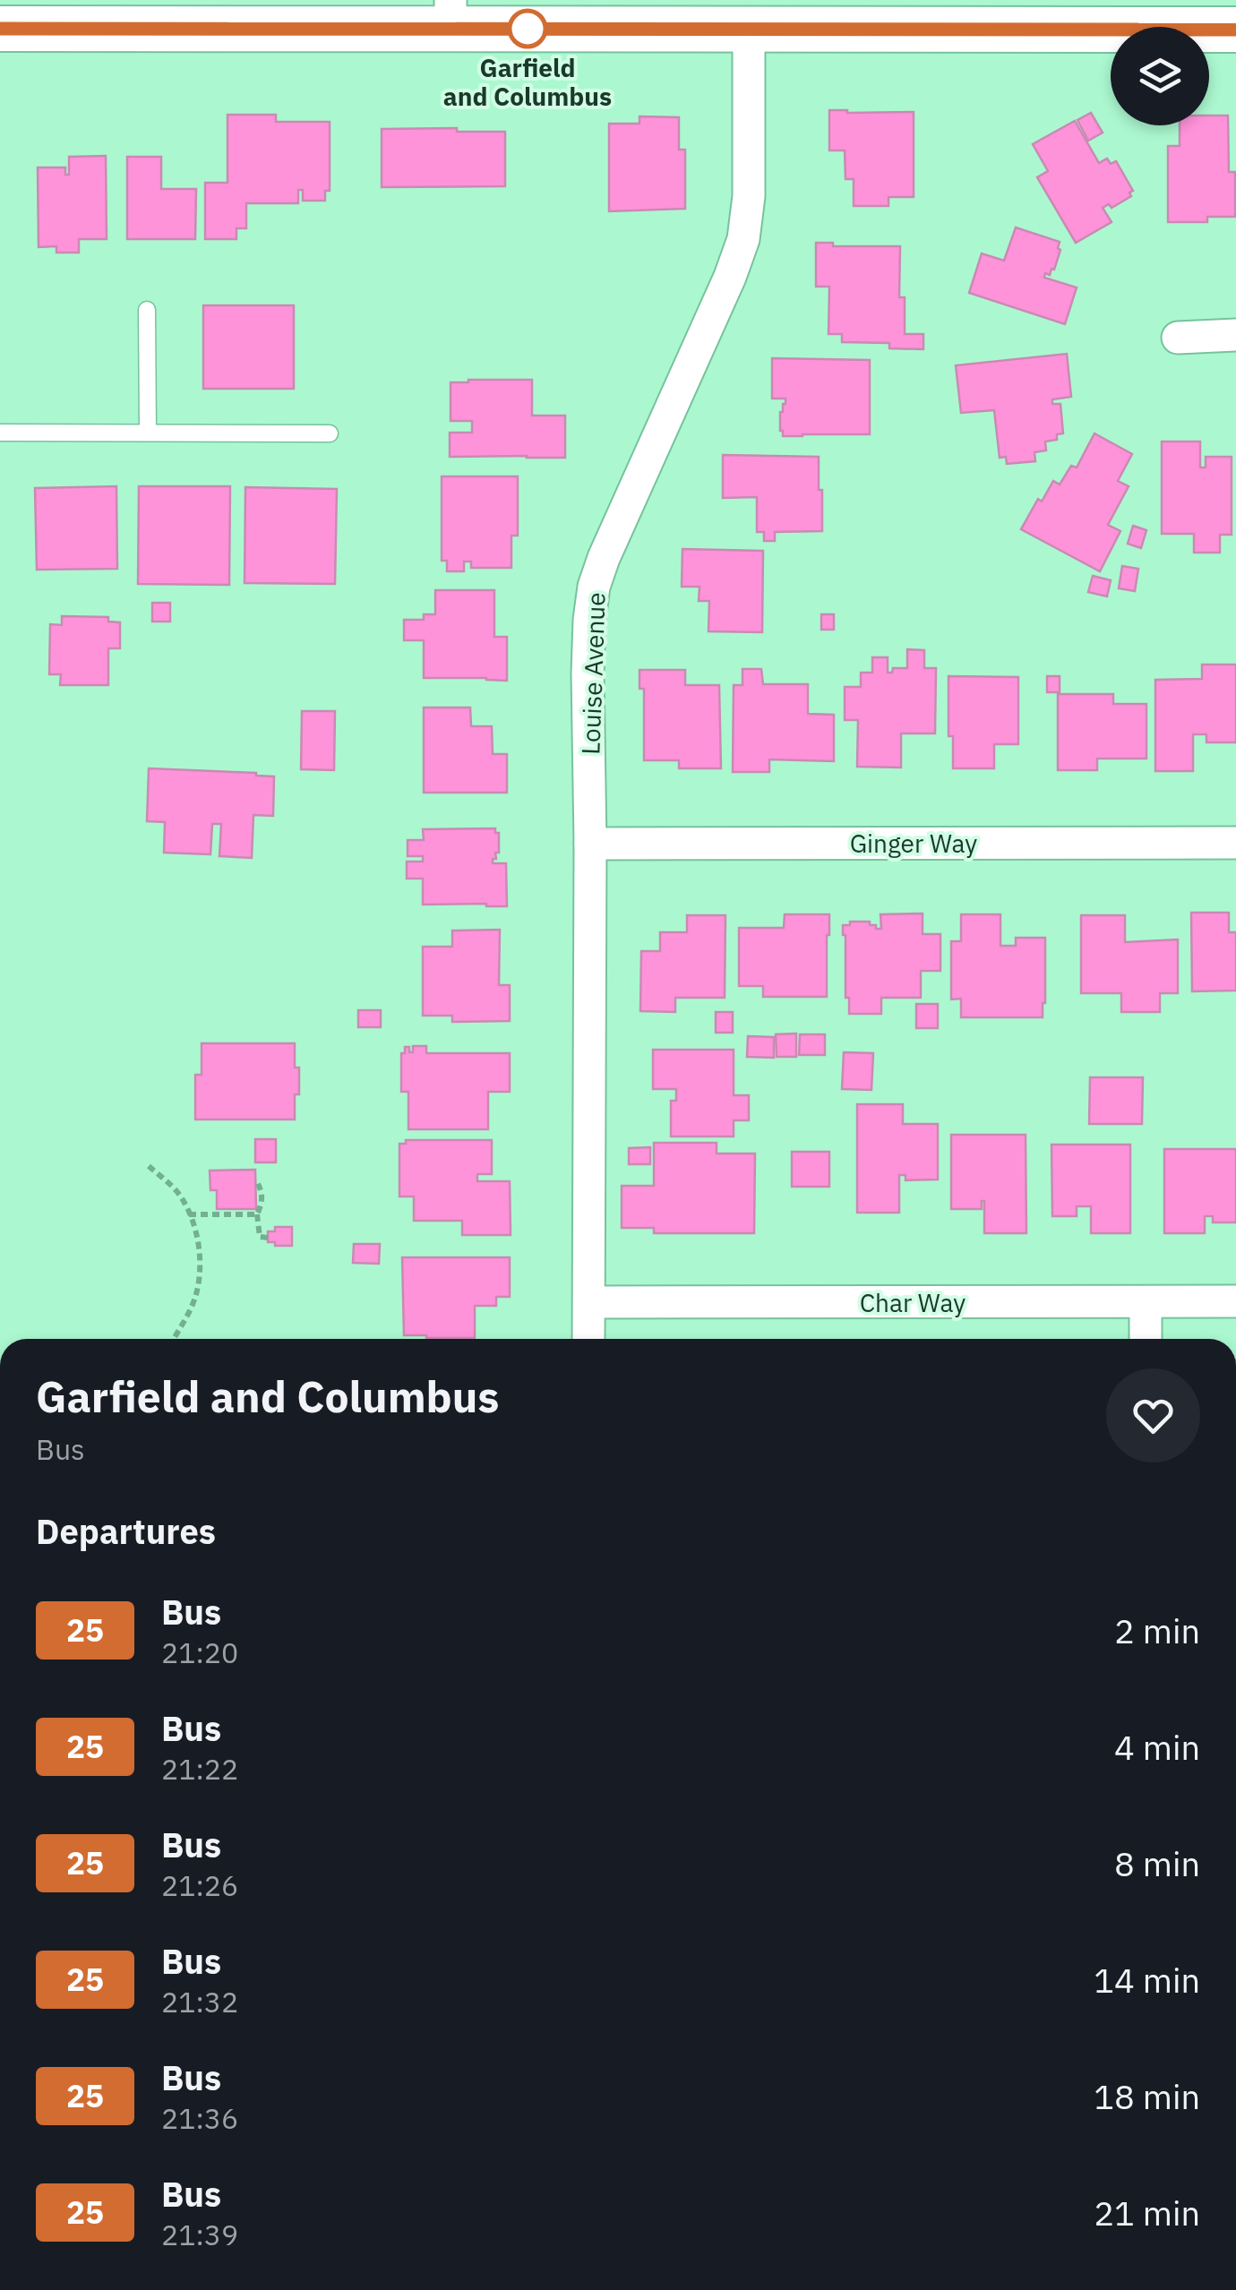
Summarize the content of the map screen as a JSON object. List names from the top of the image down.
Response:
{
  "streets": {
    "street": ["Louise Avenue", "Ginger Way", "Char Way"]
  },
  "crossings": [
    ["Louise Avenue", "Ginger Way"],
    ["Louise Avenue", "Char Way"]
  ],
  "places": ["Garfield and Columbus"],
  "lines": ["bus line 25"],
  "page": {
    "heading": [
      ["Garfield and Columbus", "Bus"],
      "Departures"
    ],
    "list": [
      {
        "mark": "25",
        "name": "Bus",
        "note": "21:20",
        "value": "2 min"
      },
      {
        "mark": "25",
        "name": "Bus",
        "note": "21:22",
        "value": "4 min"
      },
      {
        "mark": "25",
        "name": "Bus",
        "note": "21:26",
        "value": "8 min"
      },
      {
        "mark": "25",
        "name": "Bus",
        "note": "21:32",
        "value": "14 min"
      },
      {
        "mark": "25",
        "name": "Bus",
        "note": "21:36",
        "value": "18 min"
      },
      {
        "mark": "25",
        "name": "Bus",
        "note": "21:39",
        "value": "21 min"
      }
    ]
  }
}
